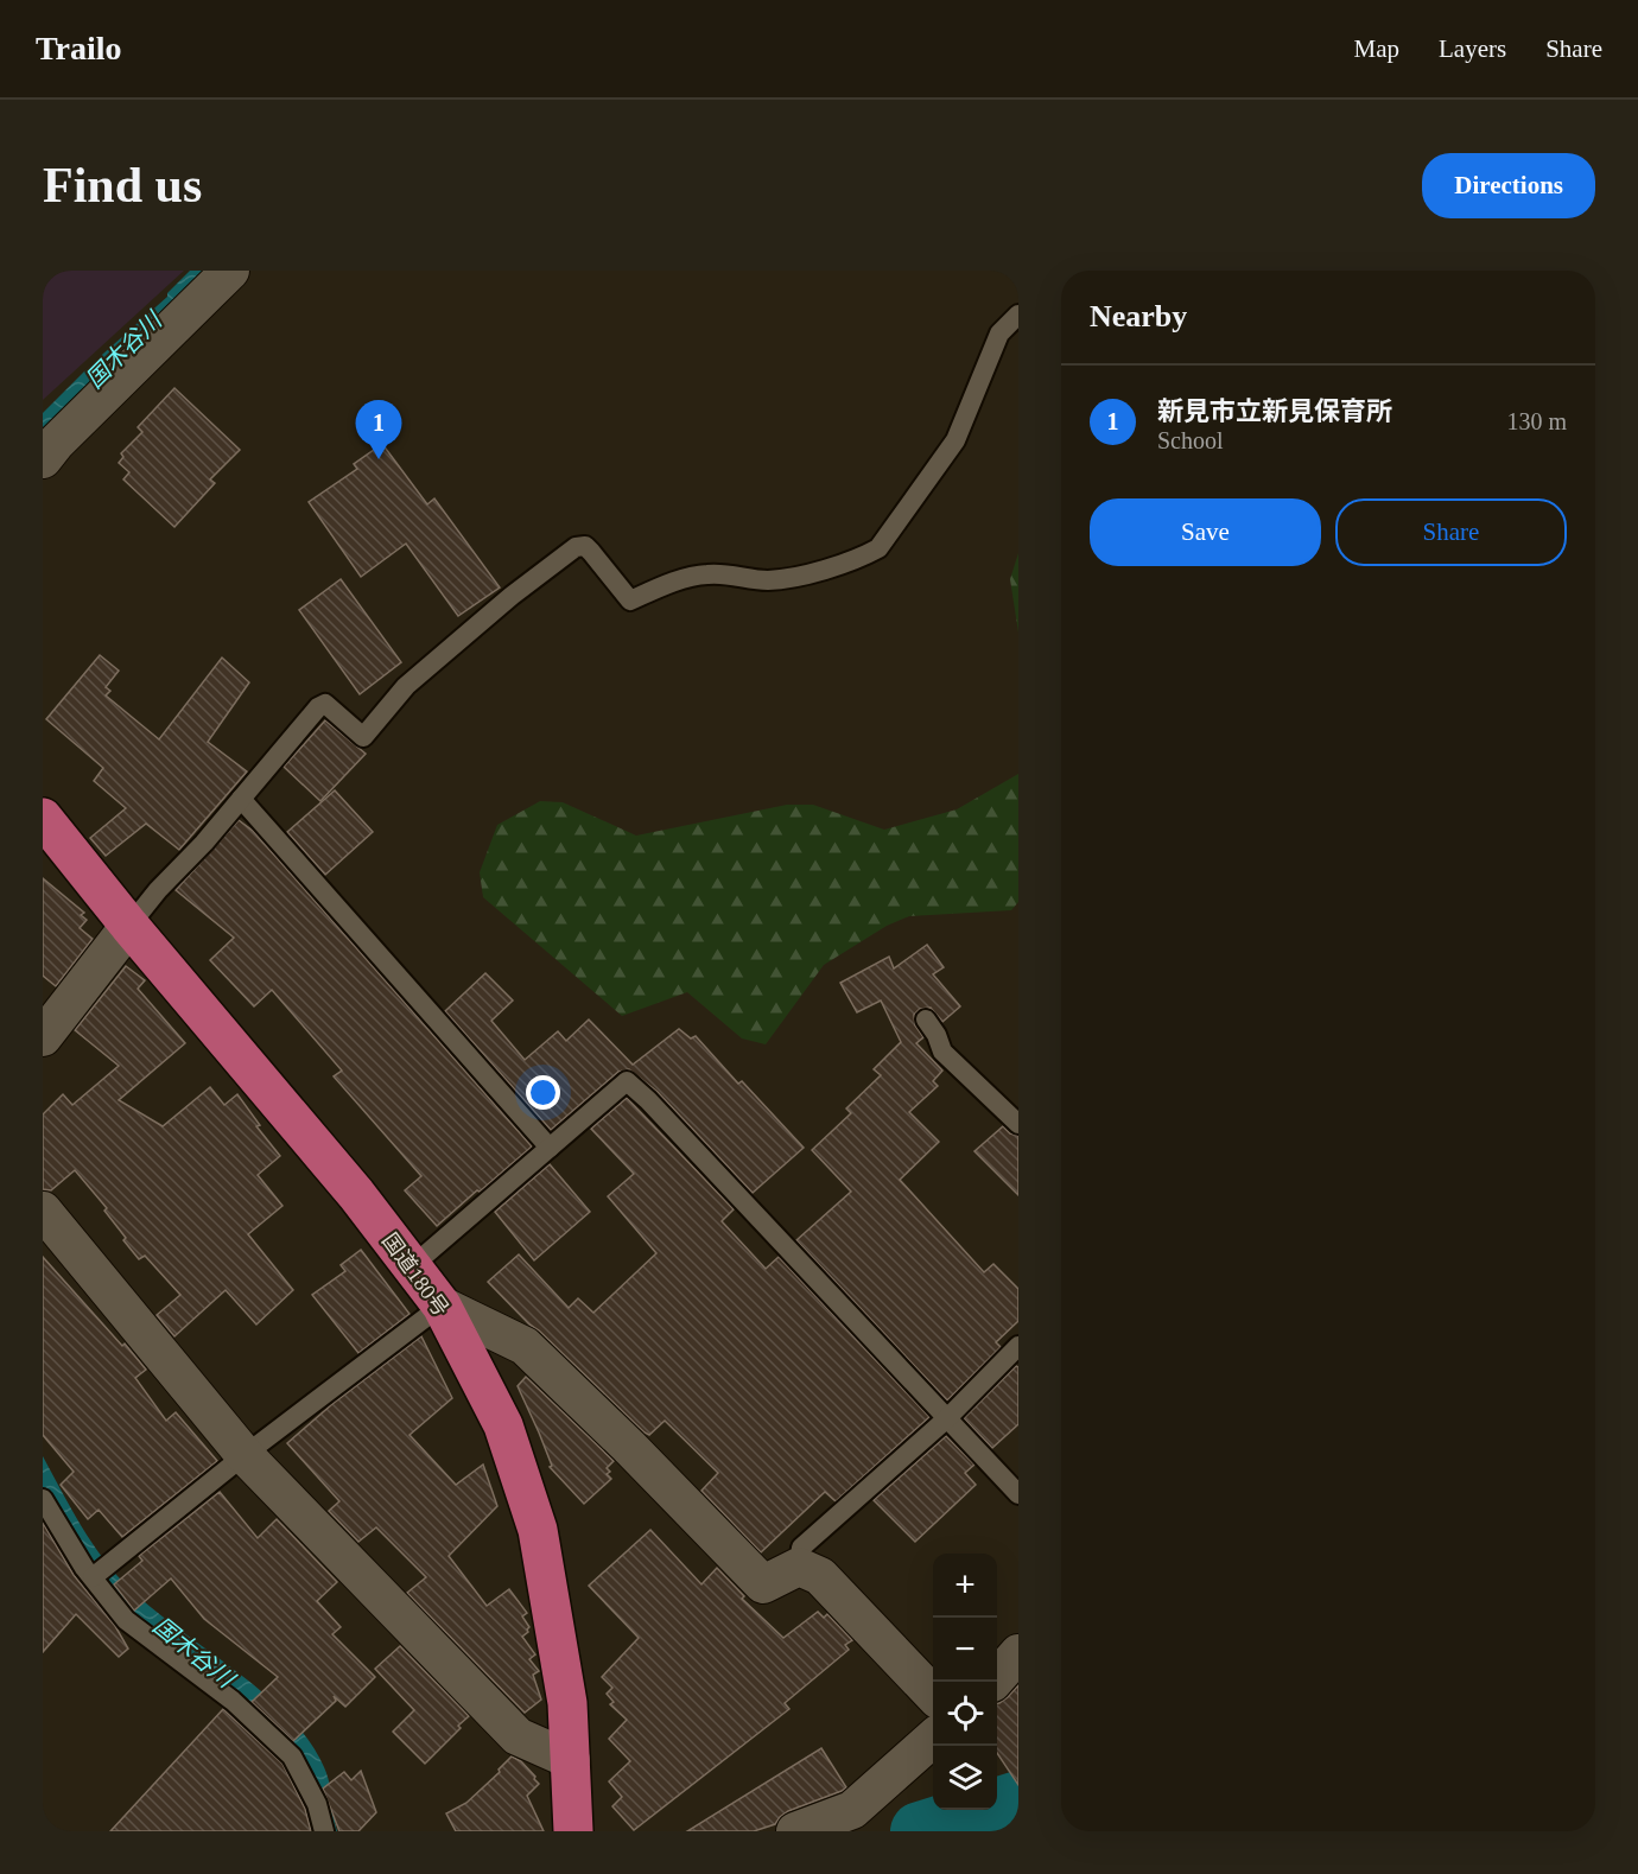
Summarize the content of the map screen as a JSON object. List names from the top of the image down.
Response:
{
  "streets": {
    "highway": ["国道180号"]
  },
  "water": ["国木谷川"],
  "page": {
    "header": "Trailo",
    "nav": ["Map", "Layers", "Share"],
    "buttons": [
      "Directions",
      ["Save", "Share"]
    ],
    "title": "Find us",
    "heading": "Nearby",
    "list": [
      {
        "mark": "1",
        "name": "新見市立新見保育所",
        "note": "School",
        "value": "130 m"
      }
    ],
    "pins": "1",
    "map_buttons": ["+", "−"]
  }
}
